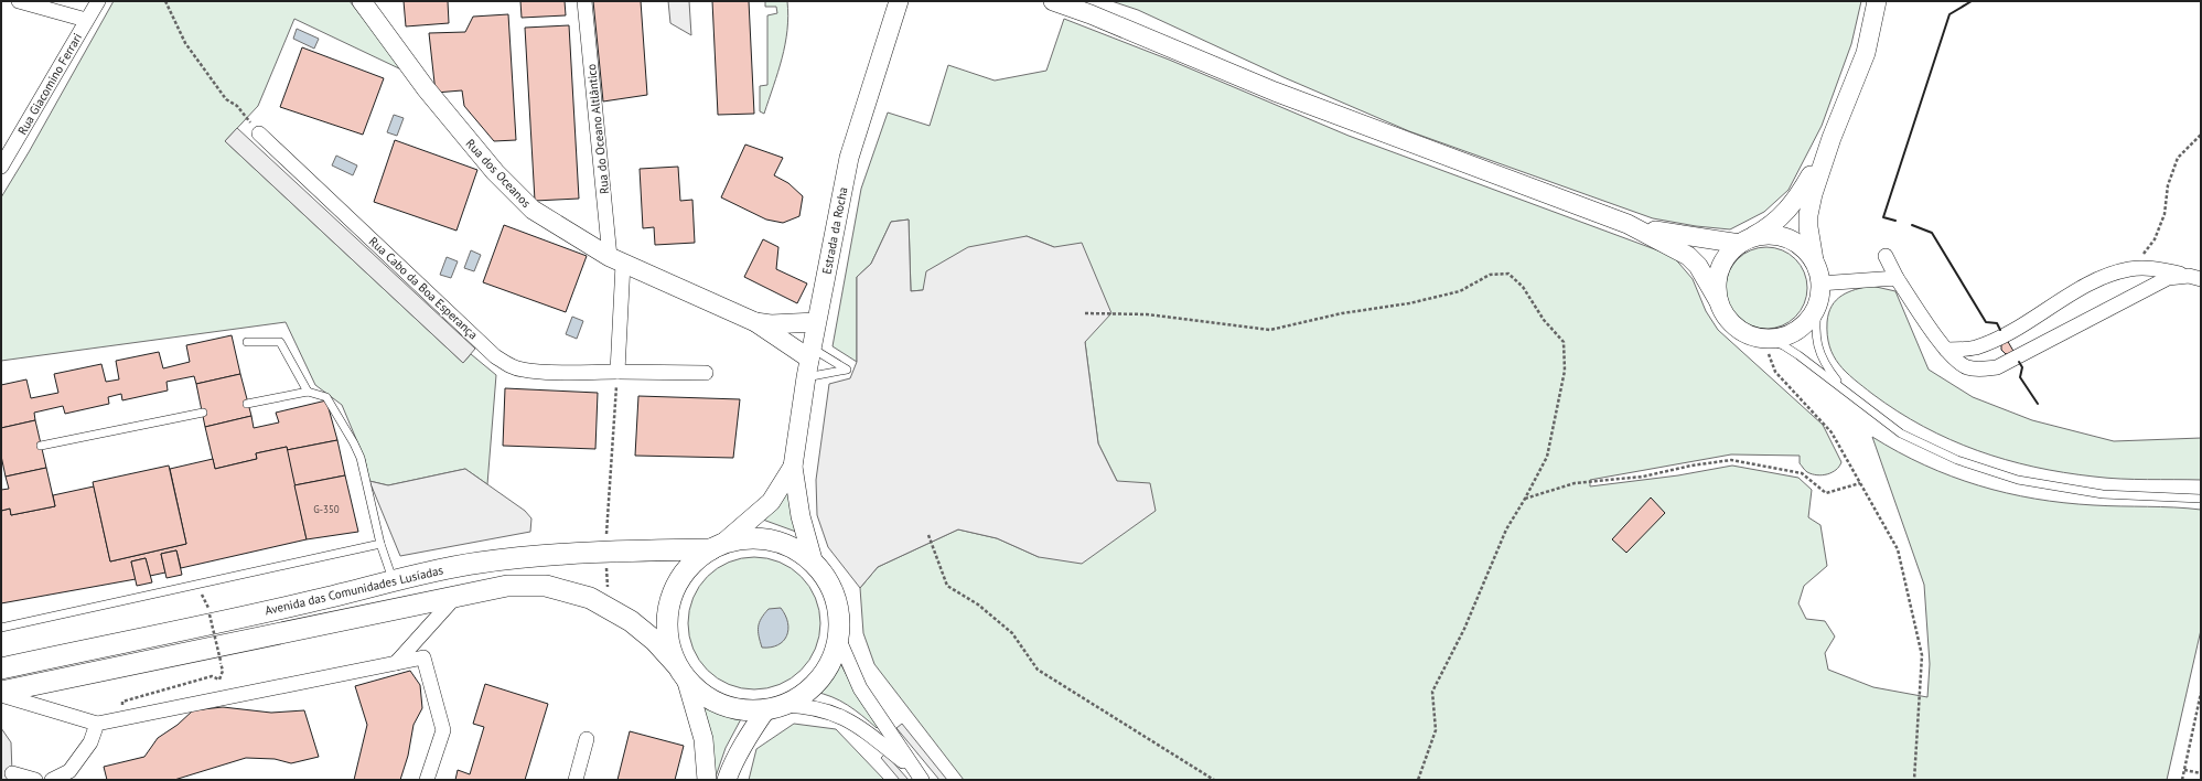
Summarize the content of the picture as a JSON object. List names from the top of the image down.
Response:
{
  "streets": {
    "main road": ["Avenida das Comunidades Lusíadas"],
    "street": [
      "Rua Giacomino Ferrari",
      "Rua do Oceano Altlântico",
      "Rua dos Oceanos",
      "Estrada da Rocha",
      "Rua Cabo da Boa Esperança"
    ]
  },
  "crossings": [
    ["Rua do Oceano Altlântico", "Rua dos Oceanos"],
    ["Estrada da Rocha", "Avenida das Comunidades Lusíadas"]
  ],
  "house_numbers": ["G-350"]
}
